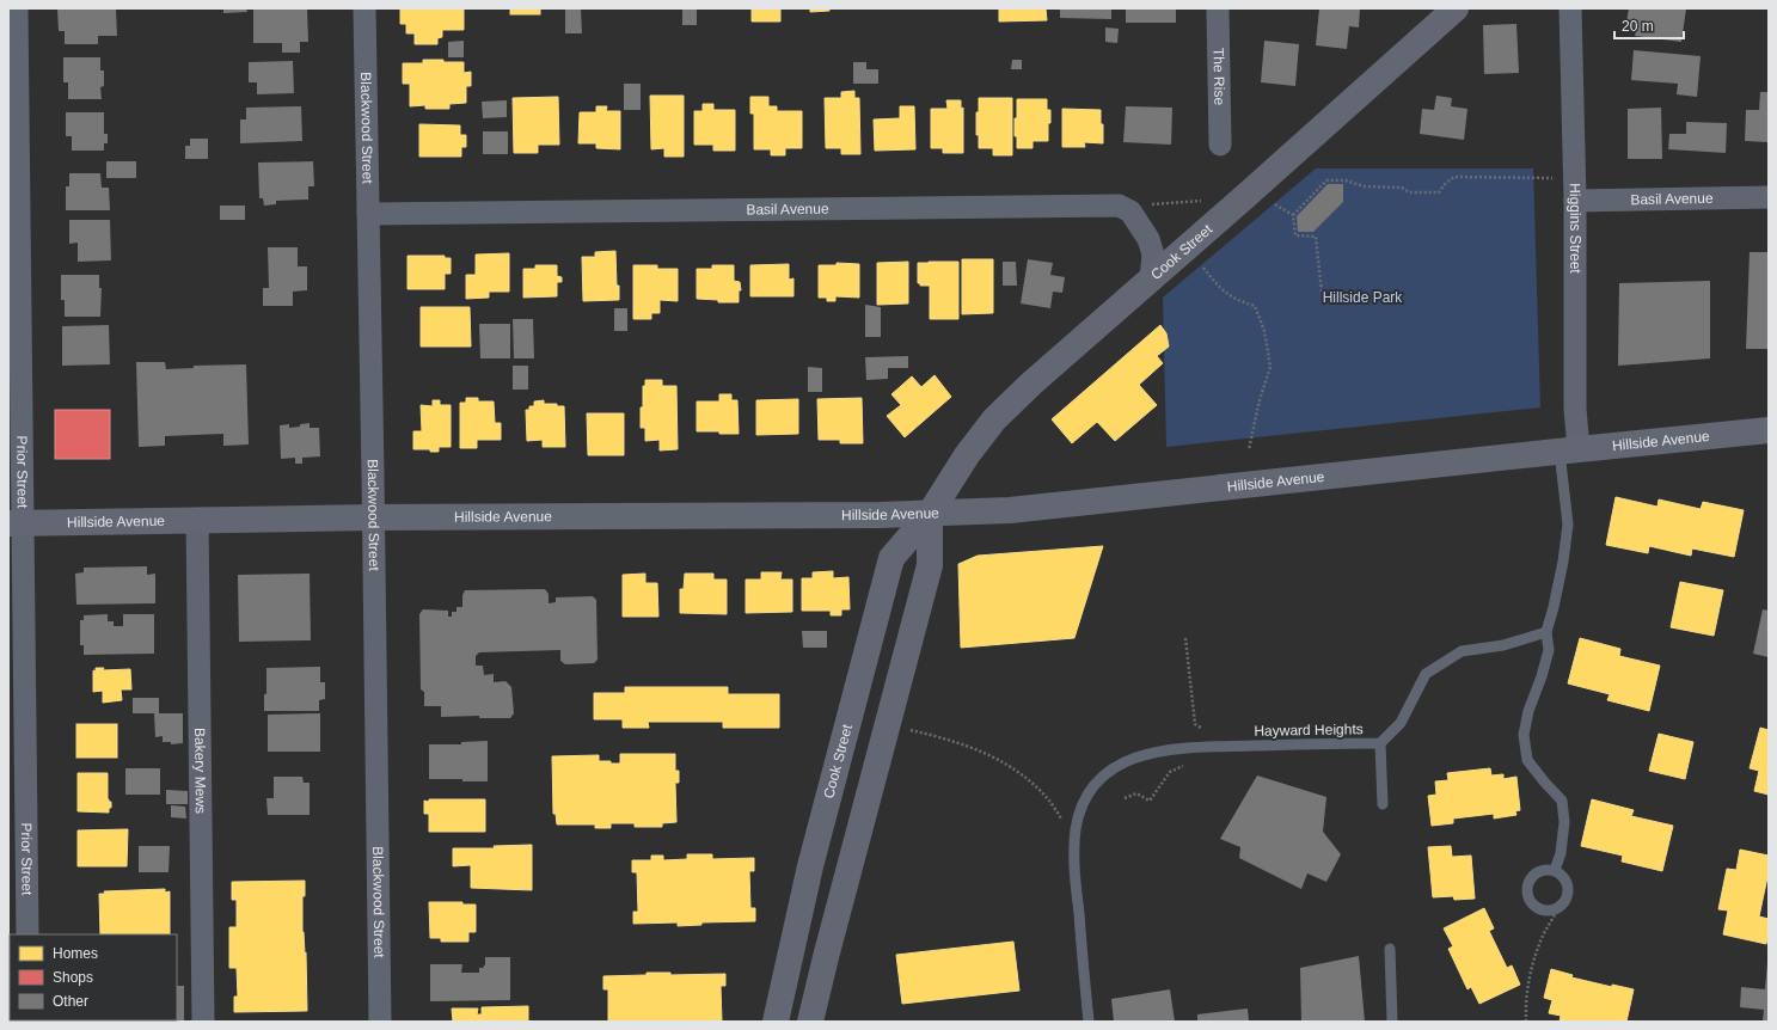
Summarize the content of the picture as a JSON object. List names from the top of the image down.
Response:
{
  "streets": {
    "main road": ["Cook Street", "Hillside Avenue"],
    "street": [
      "The Rise",
      "Blackwood Street",
      "Basil Avenue",
      "Higgins Street",
      "Prior Street",
      "Bakery Mews"
    ],
    "lane": ["Hayward Heights"]
  },
  "crossings": [
    ["Blackwood Street", "Basil Avenue"],
    ["Blackwood Street", "Hillside Avenue"],
    ["Basil Avenue", "Higgins Street"],
    ["Higgins Street", "Hillside Avenue"],
    ["Cook Street", "Hillside Avenue"],
    ["Hillside Avenue", "Prior Street"],
    ["Hillside Avenue", "Bakery Mews"]
  ],
  "parks": ["Hillside Park"],
  "legend": ["Homes", "Shops", "Other"],
  "scale_bar": "20 m"
}
